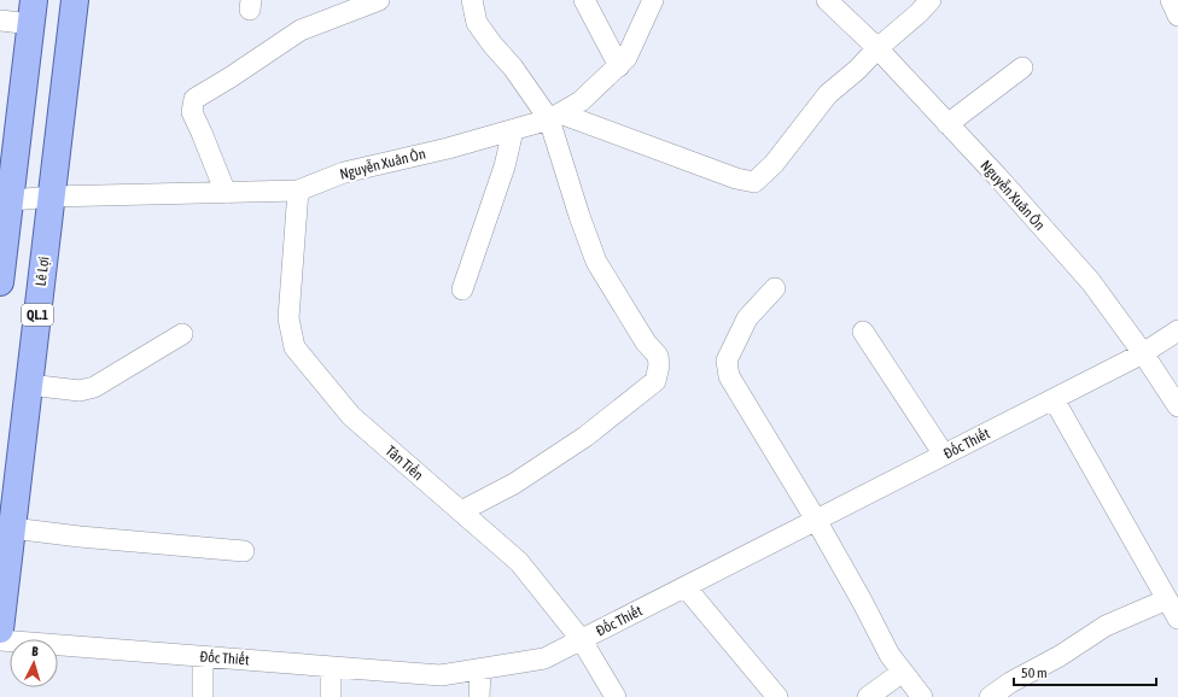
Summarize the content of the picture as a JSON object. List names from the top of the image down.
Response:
{
  "streets": {
    "main road": ["Lê Lợi", "QL.1"],
    "street": ["Nguyễn Xuân Ôn", "Đốc Thiết", "Tân Tiến"]
  },
  "crossings": [
    ["Nguyễn Xuân Ôn", "Lê Lợi"],
    ["Nguyễn Xuân Ôn", "Đốc Thiết"],
    ["Nguyễn Xuân Ôn", "Tân Tiến"],
    ["Đốc Thiết", "Tân Tiến"]
  ],
  "scale_bar": "50 m",
  "north": "top"
}
